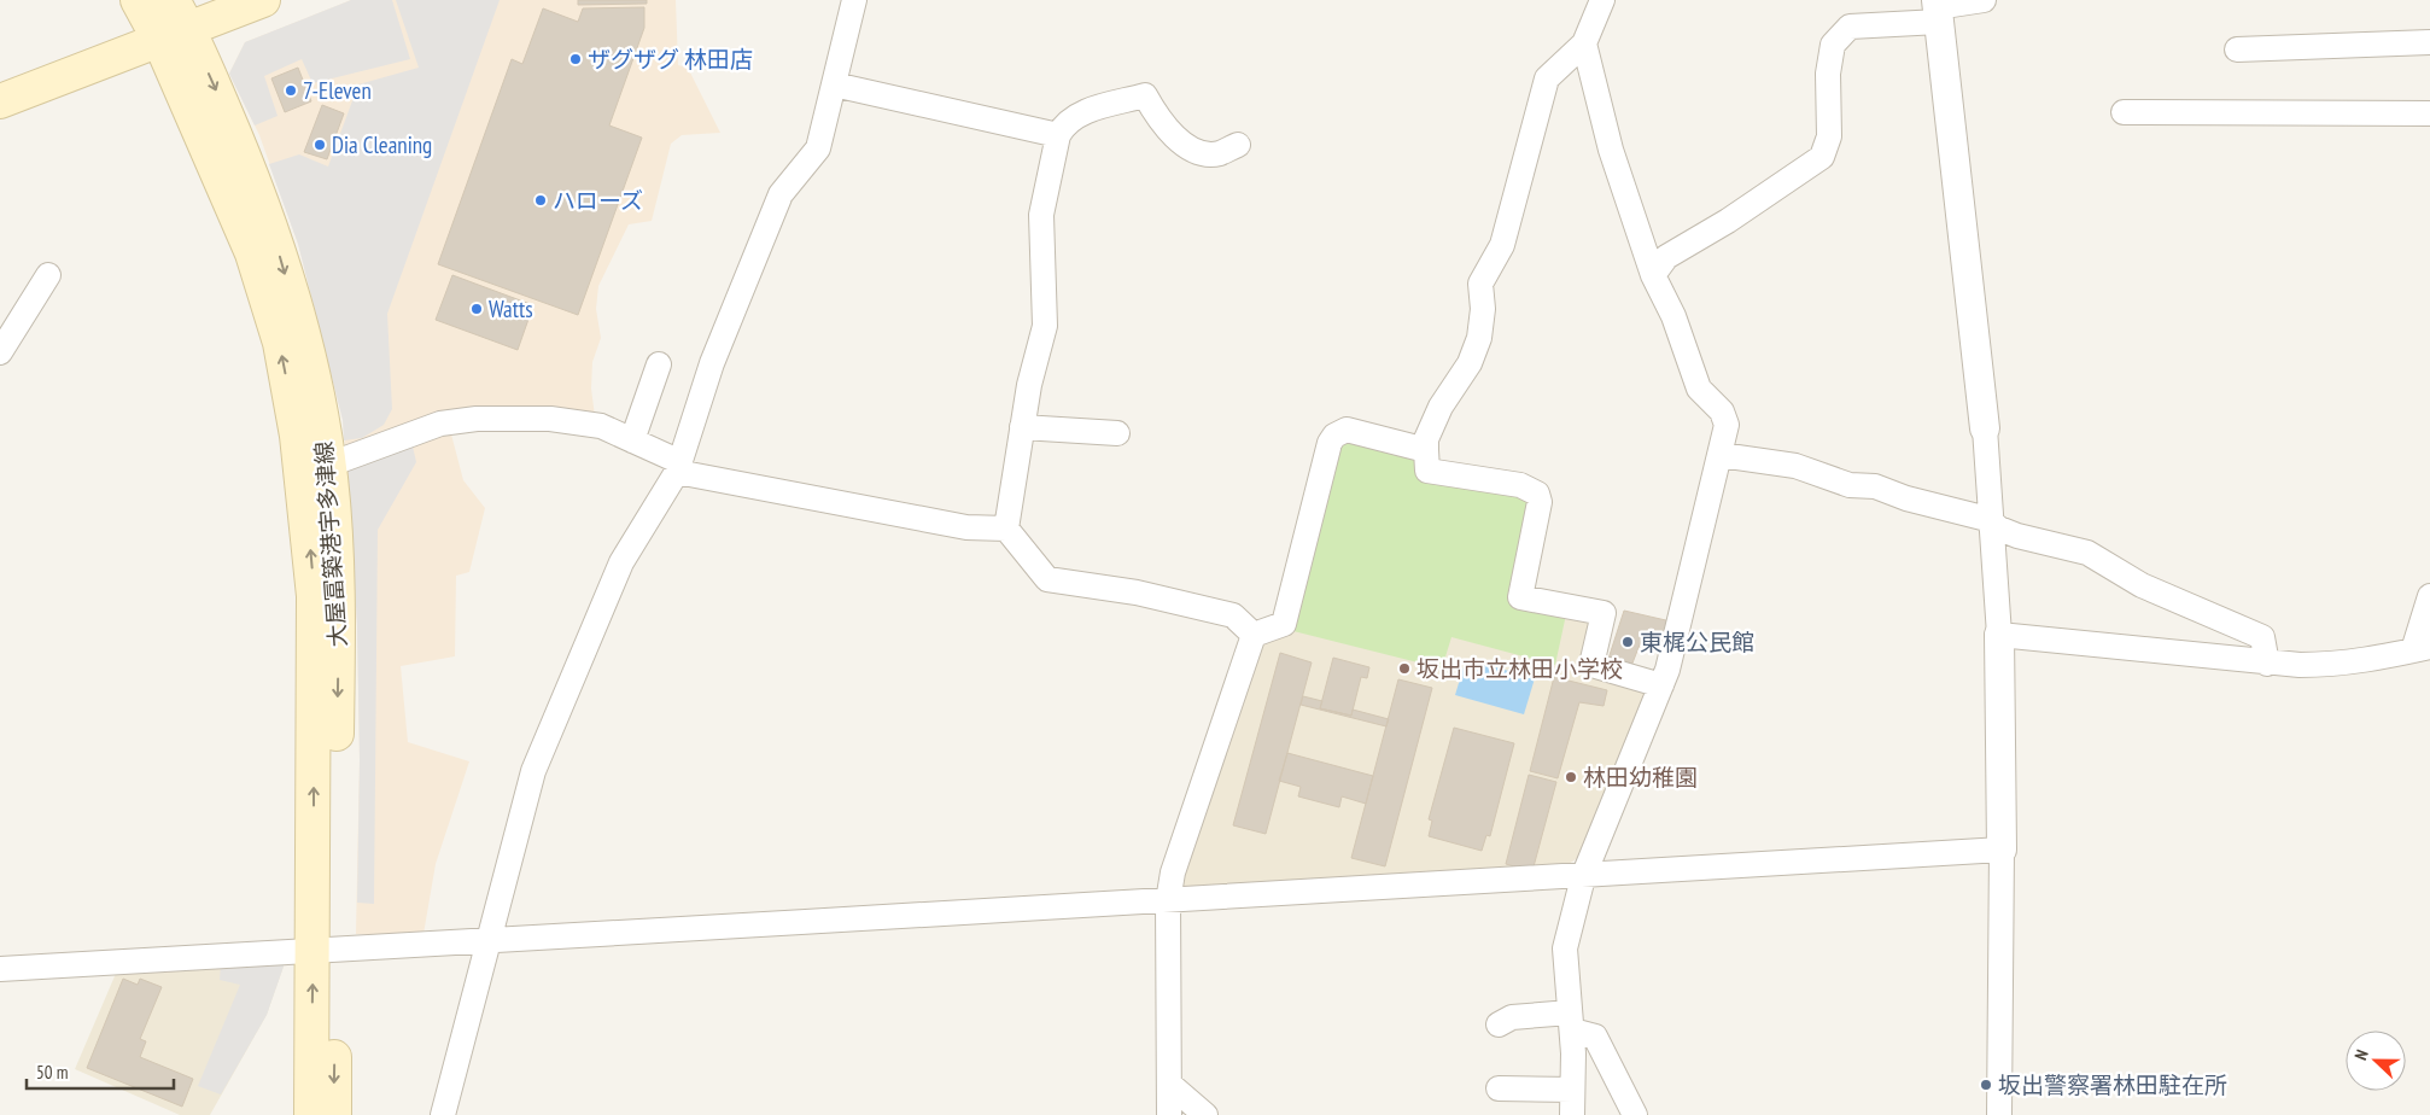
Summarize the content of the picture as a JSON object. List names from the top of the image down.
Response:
{
  "streets": {
    "main road": ["大屋冨築港宇多津線"]
  },
  "places": [
    "ザグザグ 林田店",
    "7-Eleven",
    "Dia Cleaning",
    "ハローズ",
    "Watts",
    "東梶公民館",
    "坂出市立林田小学校",
    "林田幼稚園",
    "坂出警察署林田駐在所"
  ],
  "scale_bar": "50 m",
  "north": "left"
}
